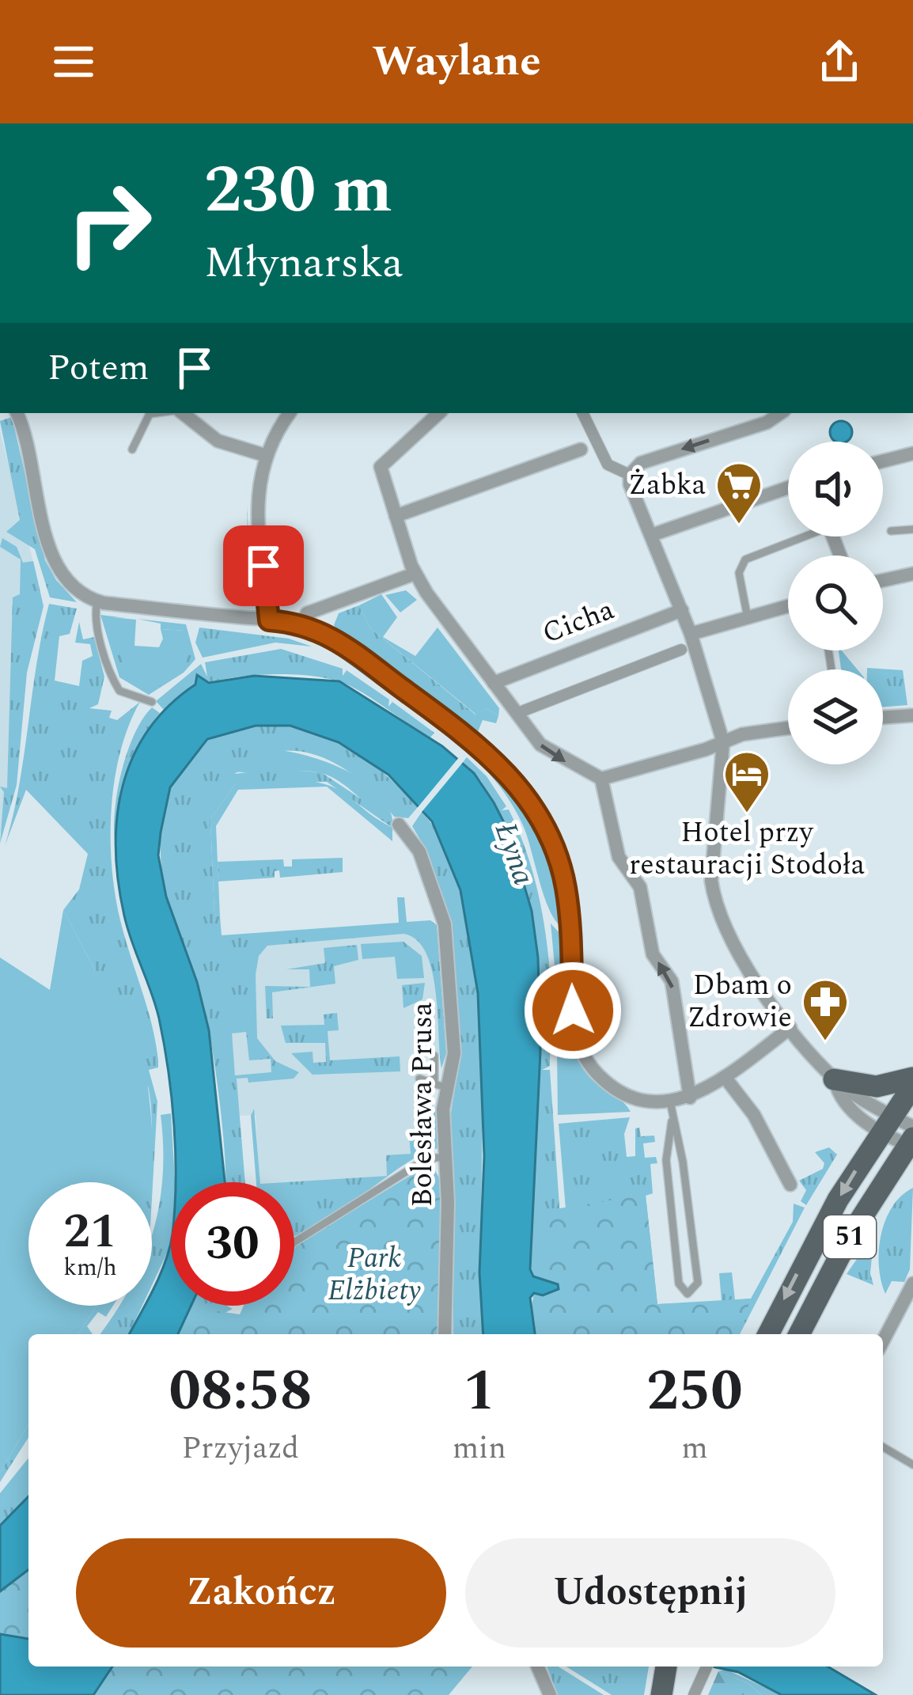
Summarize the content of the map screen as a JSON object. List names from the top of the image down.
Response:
{
  "streets": {
    "main road": ["51"],
    "street": ["Cicha", "Bolesława Prusa"]
  },
  "water": ["Łyna"],
  "parks": ["Park Elżbiety"],
  "places": {
    "supermarket": ["Żabka"],
    "hotel": ["Hotel przy restauracji Stodoła"],
    "pharmacy": ["Dbam o Zdrowie"]
  },
  "page": {
    "header": "Waylane",
    "turn": ["230 m", "Młynarska"],
    "then": "Potem",
    "speed": "21 km/h",
    "limit": "30",
    "eta": [
      "08:58",
      "Przyjazd",
      "1",
      "min",
      "250",
      "m"
    ],
    "buttons": ["Zakończ", "Udostępnij"]
  }
}
